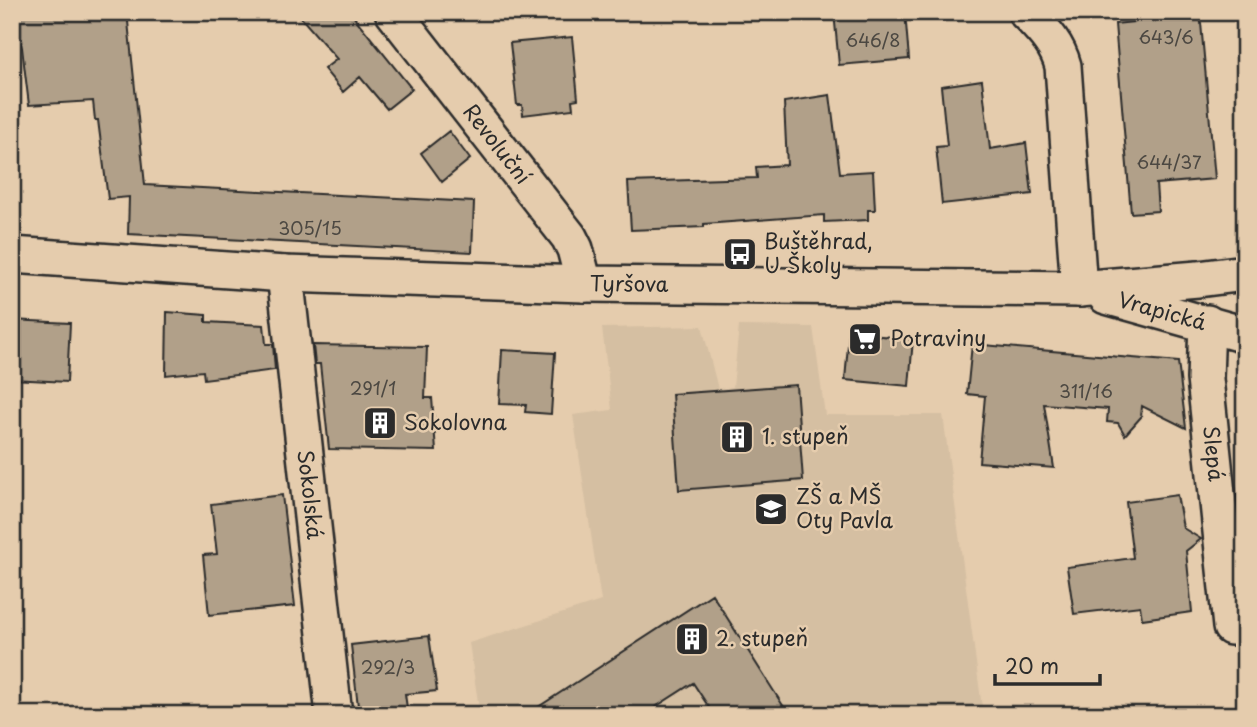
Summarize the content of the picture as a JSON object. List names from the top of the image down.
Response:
{
  "streets": {
    "street": [
      "Revoluční",
      "Tyršova",
      "Vrapická",
      "Slepá",
      "Sokolská"
    ]
  },
  "crossings": [
    ["Revoluční", "Tyršova"],
    ["Tyršova", "Vrapická"],
    ["Tyršova", "Sokolská"],
    ["Vrapická", "Slepá"]
  ],
  "places": {
    "bus stop": ["Buštěhrad, U Školy"],
    "supermarket": ["Potraviny"],
    "building": ["Sokolovna", "1. stupeň", "2. stupeň"],
    "school or university": ["ZŠ a MŠ Oty Pavla"]
  },
  "house_numbers": [
    "643/6",
    "646/8",
    "644/37",
    "305/15",
    "291/1",
    "311/16",
    "292/3"
  ],
  "scale_bar": "20 m"
}
